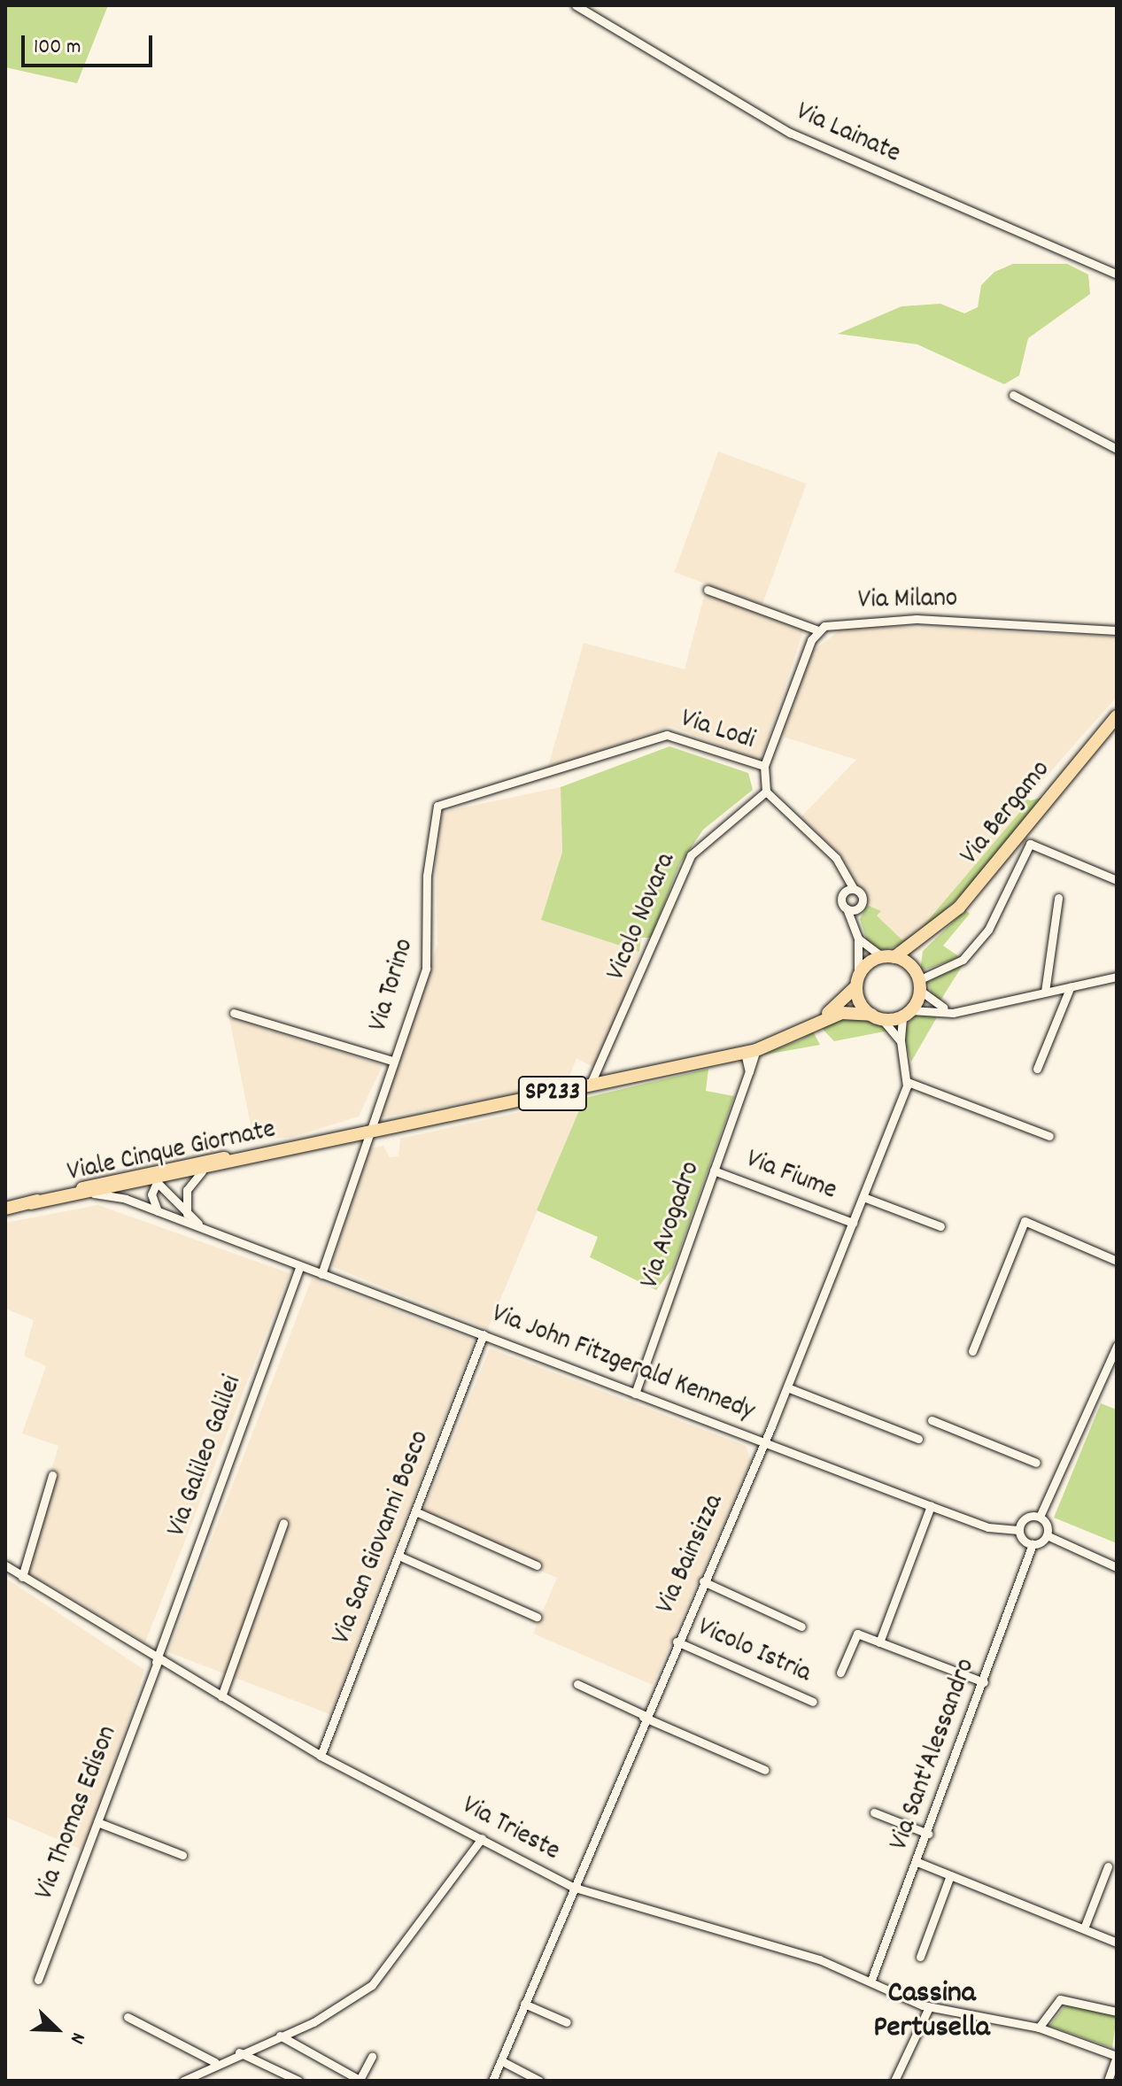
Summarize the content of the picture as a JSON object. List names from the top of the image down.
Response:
{
  "streets": {
    "main road": ["Via Bergamo", "SP233", "Viale Cinque Giornate"],
    "street": [
      "Via Lainate",
      "Via Milano",
      "Via Lodi",
      "Vicolo Novara",
      "Via Torino",
      "Via Fiume",
      "Via Avogadro",
      "Via John Fitzgerald Kennedy",
      "Via Galileo Galilei",
      "Via San Giovanni Bosco",
      "Via Bainsizza",
      "Vicolo Istria",
      "Via Sant'Alessandro",
      "Via Thomas Edison",
      "Via Trieste"
    ]
  },
  "crossings": [
    ["Via Milano", "Via Lodi"],
    ["Via Lodi", "Via Torino"],
    ["Via Bergamo", "SP233"],
    ["Vicolo Novara", "Viale Cinque Giornate"],
    ["Via Torino", "Viale Cinque Giornate"],
    ["Via Torino", "Via John Fitzgerald Kennedy"],
    ["SP233", "Viale Cinque Giornate"],
    ["Viale Cinque Giornate", "Via Avogadro"],
    ["Viale Cinque Giornate", "Via John Fitzgerald Kennedy"],
    ["Via Fiume", "Via Avogadro"],
    ["Via Fiume", "Via Bainsizza"],
    ["Via Avogadro", "Via John Fitzgerald Kennedy"],
    ["Via John Fitzgerald Kennedy", "Via Galileo Galilei"],
    ["Via John Fitzgerald Kennedy", "Via San Giovanni Bosco"],
    ["Via John Fitzgerald Kennedy", "Via Bainsizza"],
    ["Via Galileo Galilei", "Via Thomas Edison"],
    ["Via Galileo Galilei", "Via Trieste"],
    ["Via San Giovanni Bosco", "Via Trieste"],
    ["Via Bainsizza", "Vicolo Istria"],
    ["Via Bainsizza", "Via Trieste"],
    ["Via Sant'Alessandro", "Via Trieste"],
    ["Via Thomas Edison", "Via Trieste"]
  ],
  "districts": ["Cassina Pertusella"],
  "scale_bar": "100 m",
  "north": "bottom right"
}
